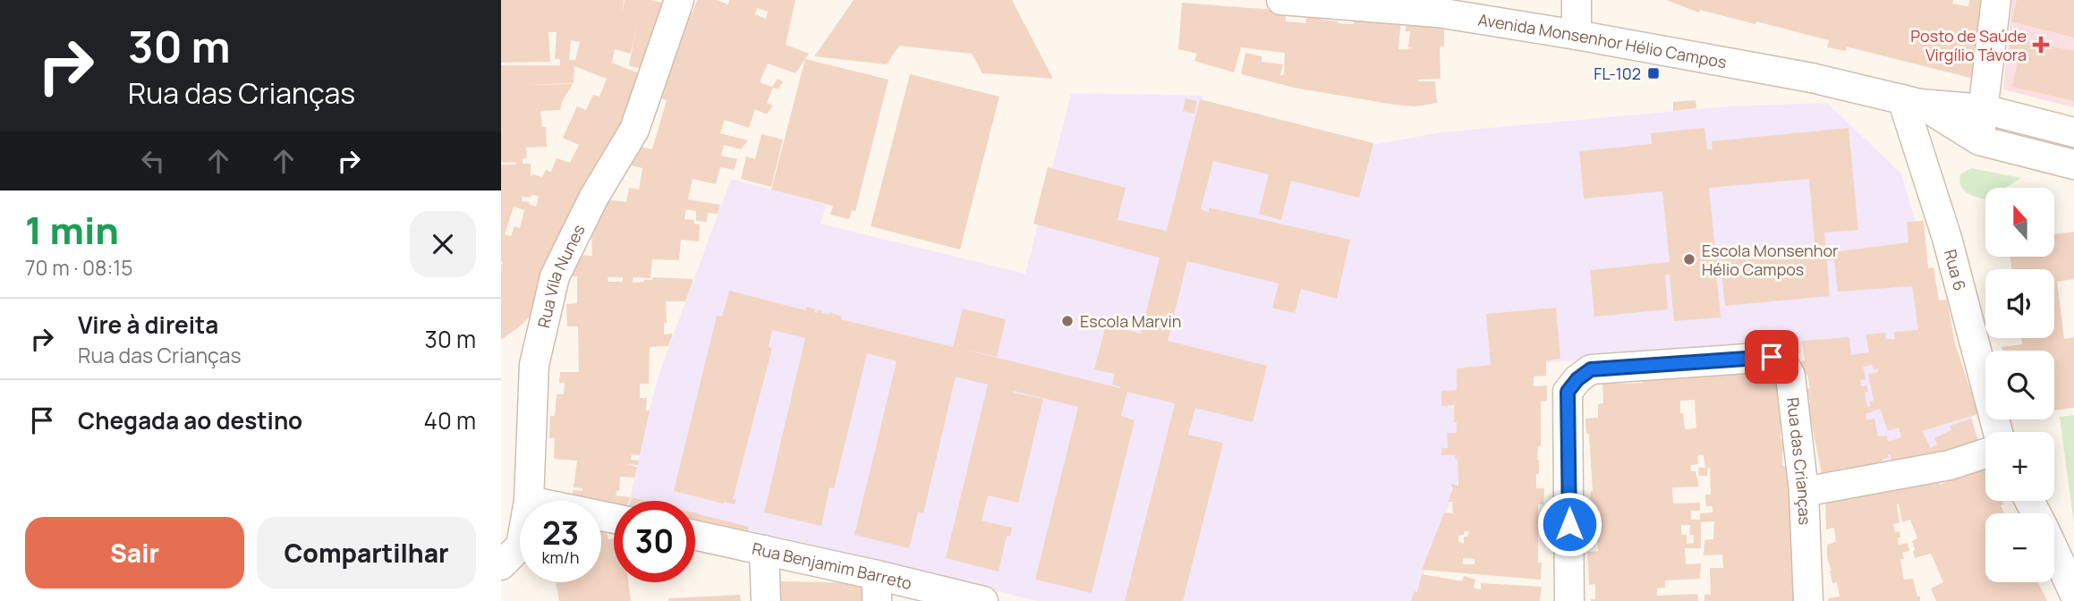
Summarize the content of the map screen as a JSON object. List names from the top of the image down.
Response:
{
  "streets": {
    "street": [
      "Avenida Monsenhor Hélio Campos",
      "Rua 6",
      "Rua Vila Nunes",
      "Rua das Crianças",
      "Rua Benjamim Barreto"
    ]
  },
  "crossings": [
    ["Avenida Monsenhor Hélio Campos", "Rua 6"]
  ],
  "places": {
    "health": ["Posto de Saúde Virgílio Távora"],
    "transit": ["FL-102"],
    "other": ["Escola Monsenhor Hélio Campos", "Escola Marvin"]
  },
  "north": "top",
  "page": {
    "turn": ["30 m", "Rua das Crianças"],
    "map_buttons": ["+", "−"],
    "heading": ["1 min", "70 m · 08:15"],
    "list": [
      {
        "name": "Vire à direita",
        "note": "Rua das Crianças",
        "value": "30 m"
      },
      {
        "name": "Chegada ao destino",
        "value": "40 m"
      }
    ],
    "speed": "23 km/h",
    "limit": "30",
    "buttons": ["Sair", "Compartilhar"]
  }
}
